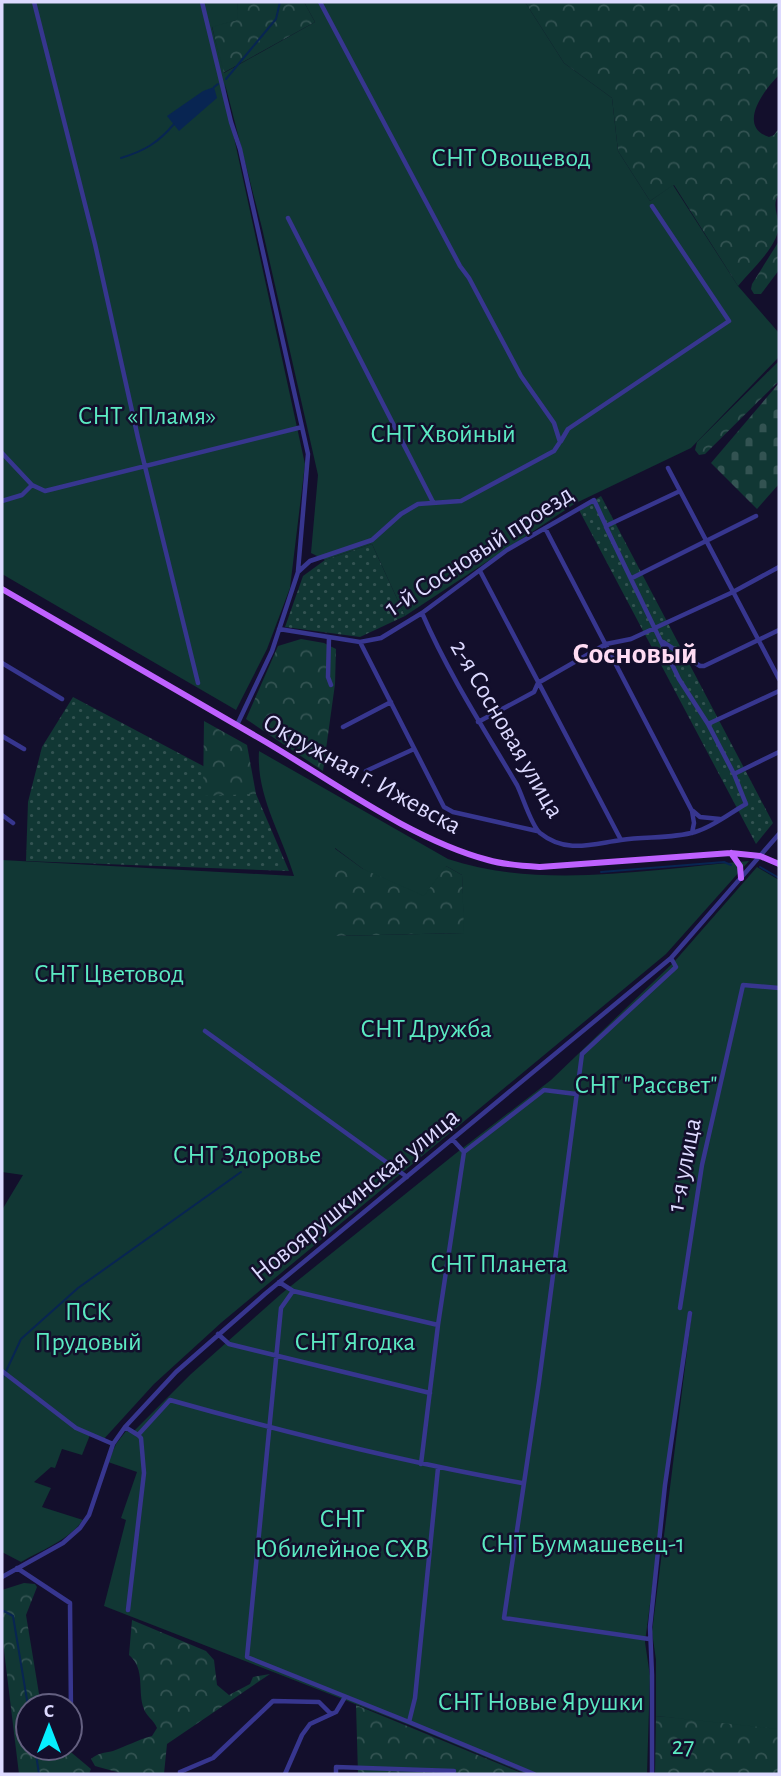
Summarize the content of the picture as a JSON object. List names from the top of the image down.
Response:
{
  "streets": {
    "main road": ["Окружная г. Ижевска"],
    "street": [
      "1-й Сосновый проезд",
      "2-я Сосновая улица",
      "1-я улица",
      "Новоярушкинская улица"
    ]
  },
  "crossings": [
    ["1-й Сосновый проезд", "2-я Сосновая улица"],
    ["Окружная г. Ижевска", "Новоярушкинская улица"]
  ],
  "districts": ["Сосновый"],
  "parks": [
    "СНТ Овощевод",
    "СНТ «Пламя»",
    "СНТ Хвойный",
    "СНТ Цветовод",
    "СНТ Дружба",
    "СНТ \"Рассвет\"",
    "СНТ Здоровье",
    "СНТ Планета",
    "ПСК Прудовый",
    "СНТ Ягодка",
    "СНТ Юбилейное СХВ",
    "СНТ Буммашевец-1",
    "СНТ Новые Ярушки",
    "27"
  ],
  "north": "top"
}
